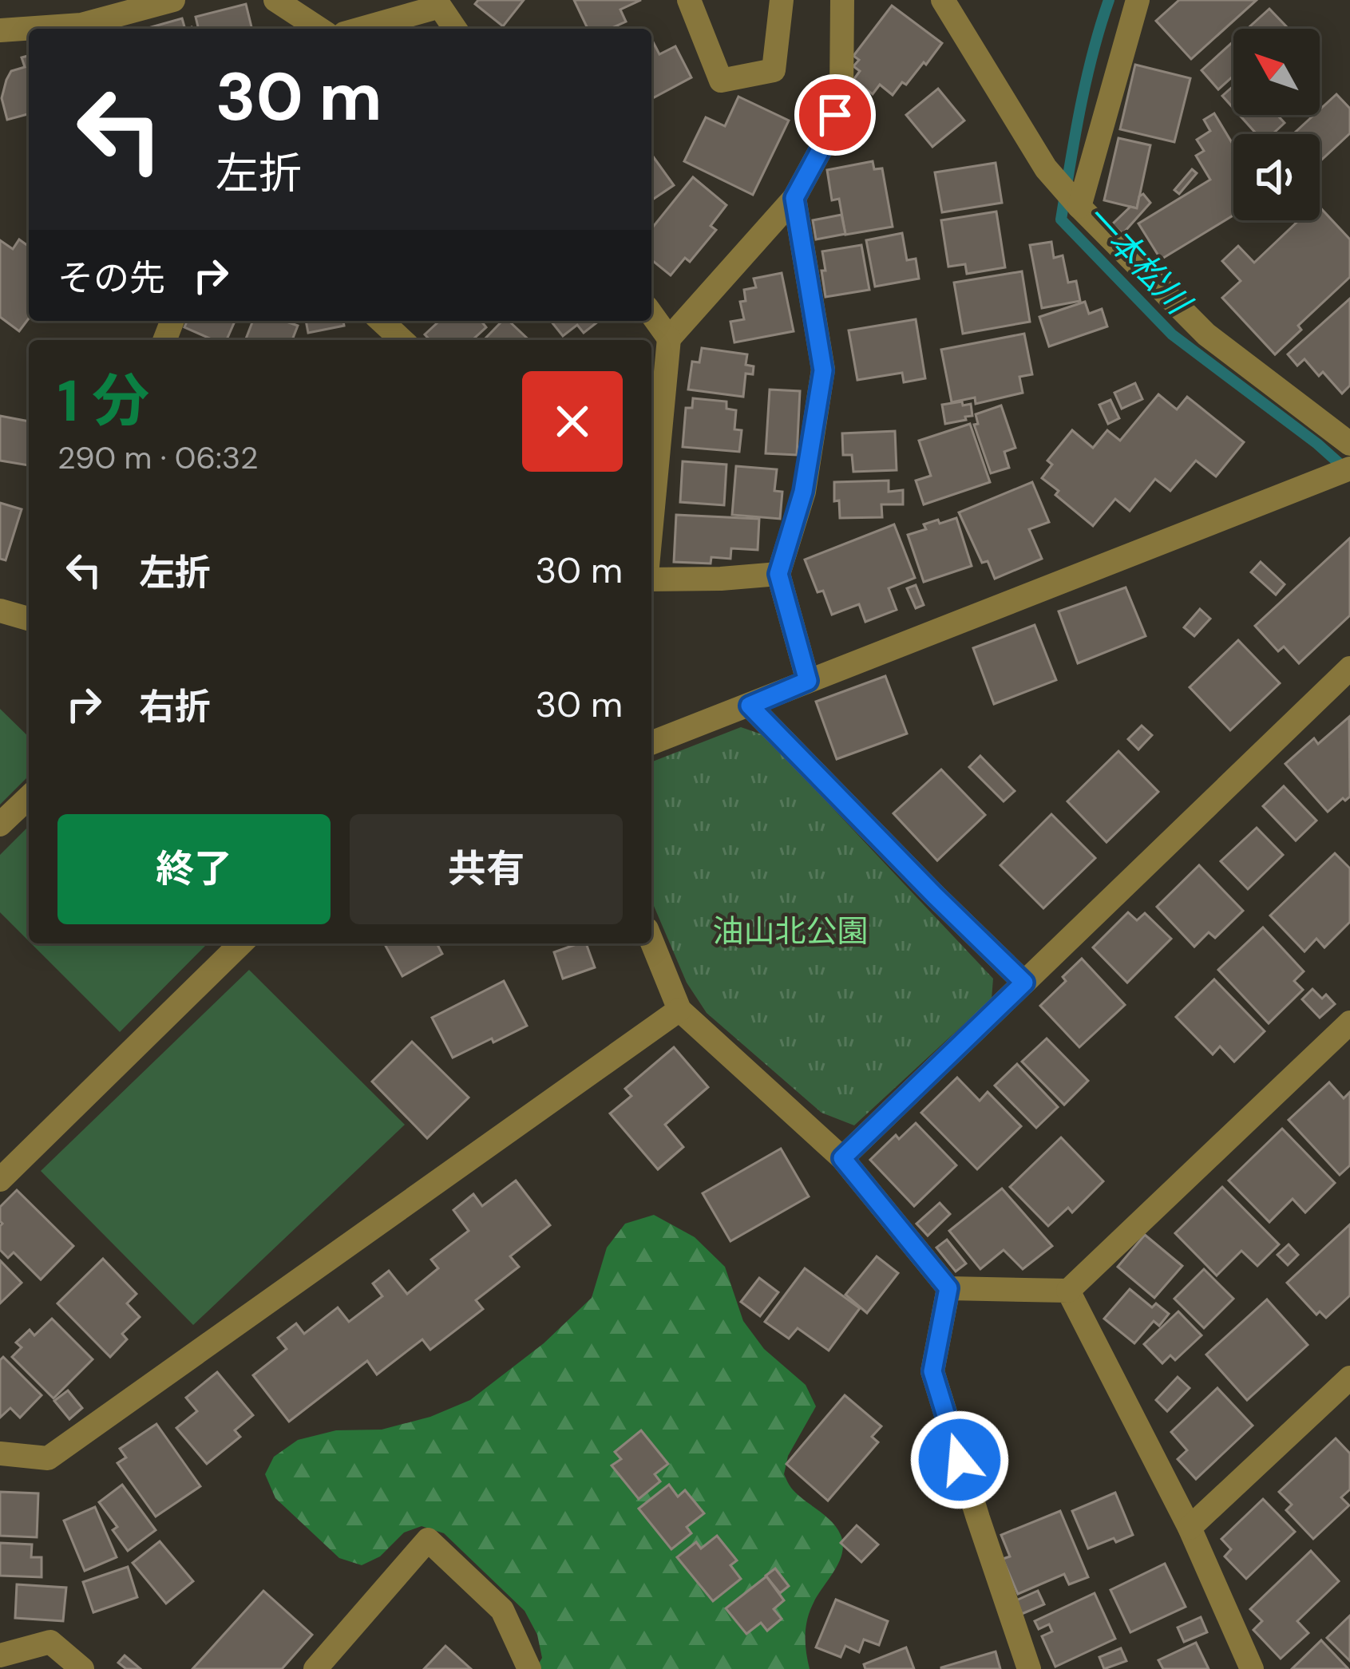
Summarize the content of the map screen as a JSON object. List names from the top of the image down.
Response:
{
  "water": ["一本松川"],
  "parks": ["油山北公園"],
  "north": "top left",
  "page": {
    "turn": ["30 m", "左折"],
    "then": "その先",
    "heading": ["1 分", "290 m · 06:32"],
    "list": [
      {
        "name": "左折",
        "value": "30 m"
      },
      {
        "name": "右折",
        "value": "30 m"
      }
    ],
    "buttons": ["終了", "共有"]
  }
}
